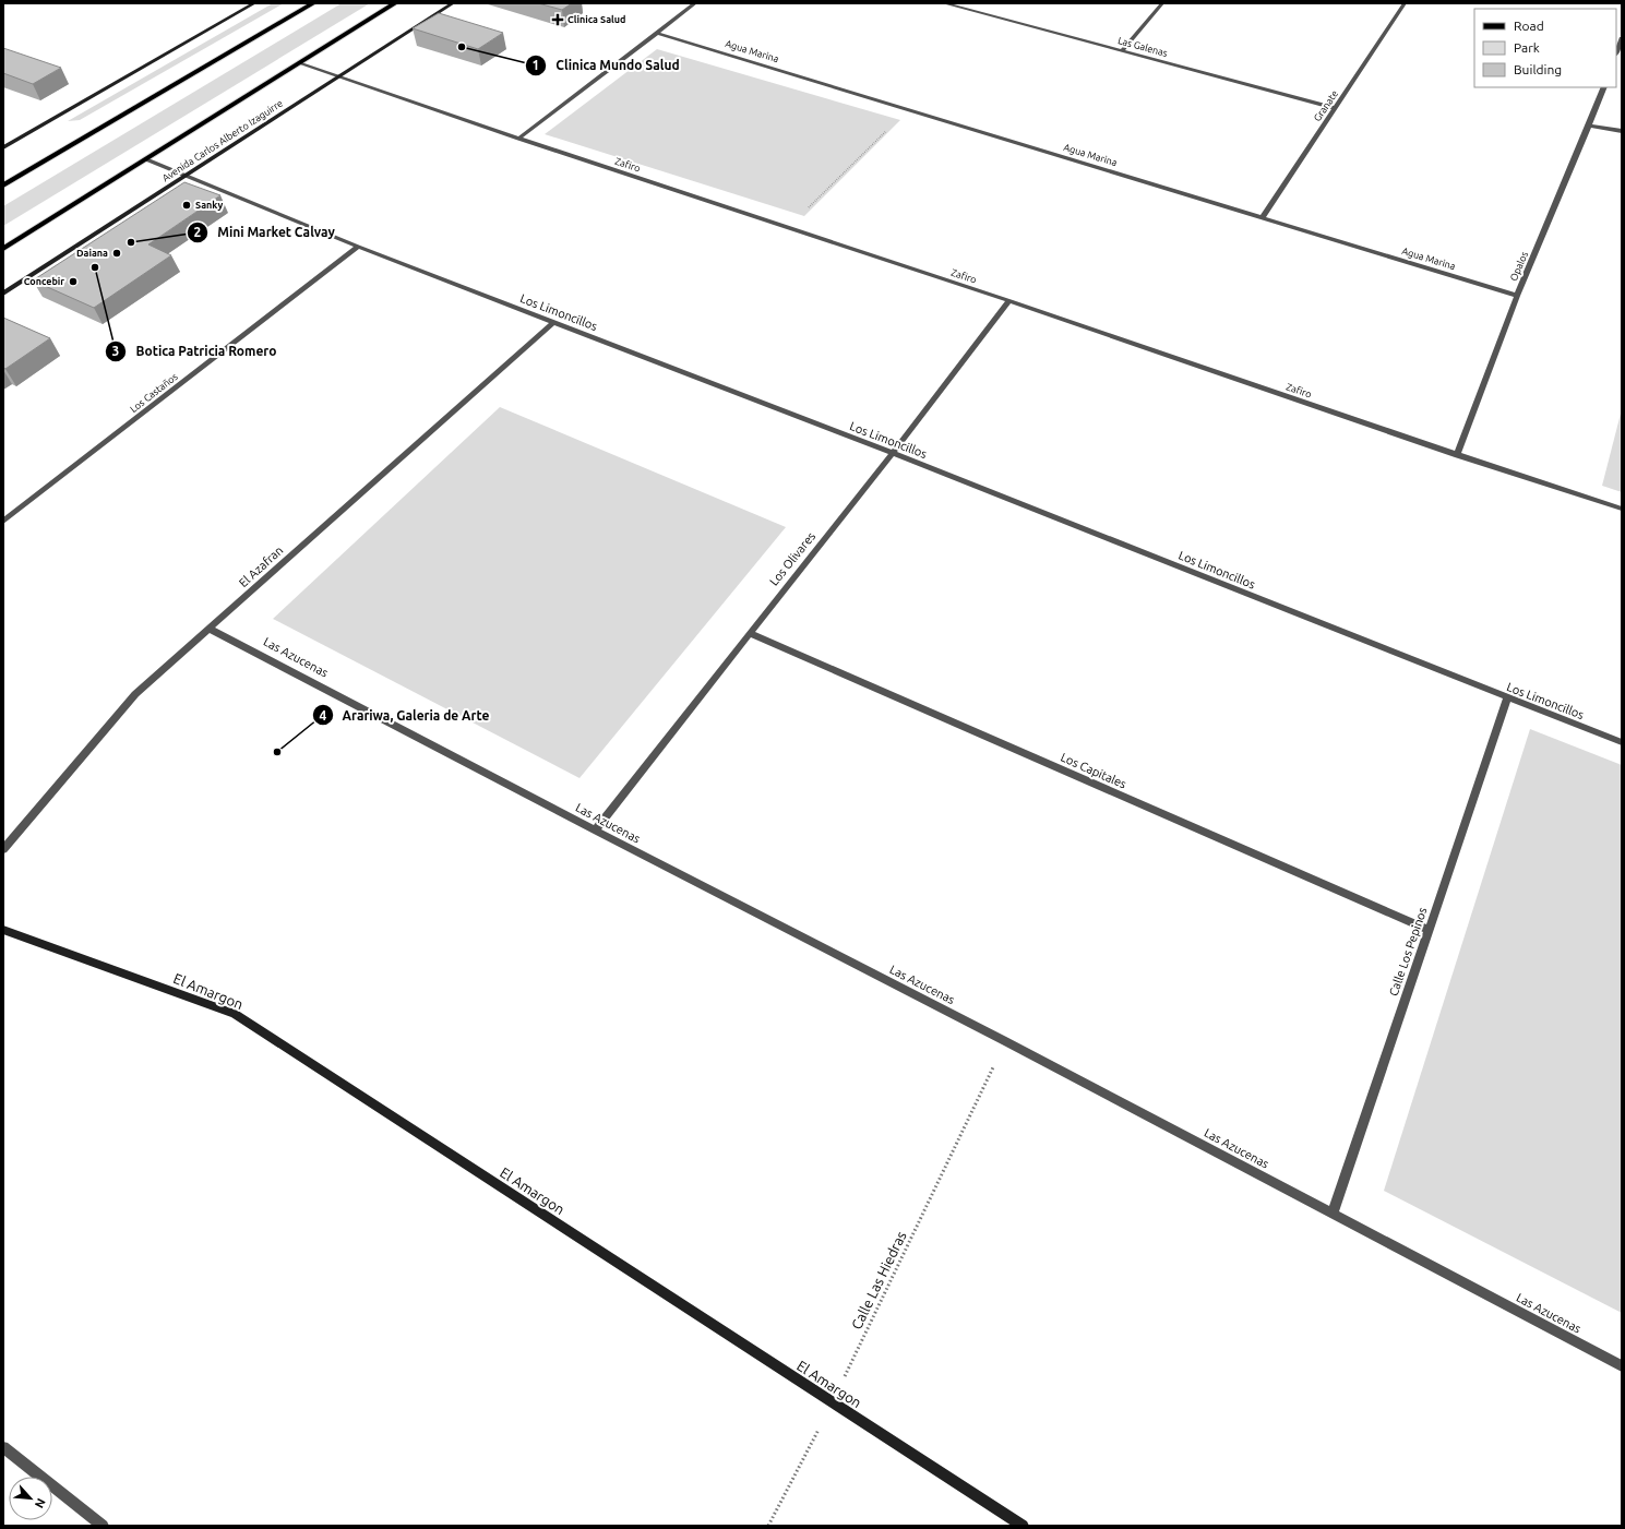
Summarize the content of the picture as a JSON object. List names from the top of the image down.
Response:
{
  "streets": {
    "main road": ["Avenida Carlos Alberto Izaguirre"],
    "street": [
      "Las Galenas",
      "Agua Marina",
      "Granate",
      "Zafiro",
      "Opalos",
      "Los Limoncillos",
      "Los Castaños",
      "Los Olivares",
      "El Azafran",
      "Las Azucenas",
      "Los Capitales",
      "Calle Los Pepinos",
      "El Amargon"
    ],
    "path": ["Calle Las Hiedras"]
  },
  "crossings": [
    ["Las Galenas", "Granate"],
    ["Agua Marina", "Granate"],
    ["Agua Marina", "Opalos"],
    ["Avenida Carlos Alberto Izaguirre", "Zafiro"],
    ["Avenida Carlos Alberto Izaguirre", "Los Limoncillos"],
    ["Zafiro", "Opalos"],
    ["Zafiro", "Los Olivares"],
    ["Los Limoncillos", "Los Castaños"],
    ["Los Limoncillos", "Los Olivares"],
    ["Los Limoncillos", "El Azafran"],
    ["Los Limoncillos", "Calle Los Pepinos"],
    ["Los Olivares", "Las Azucenas"],
    ["Los Olivares", "Los Capitales"],
    ["El Azafran", "Las Azucenas"],
    ["Las Azucenas", "Calle Los Pepinos"],
    ["Las Azucenas", "Calle Las Hiedras"],
    ["Los Capitales", "Calle Los Pepinos"],
    ["El Amargon", "Calle Las Hiedras"]
  ],
  "places": {
    "health": ["Clinica Salud"],
    "other": [
      "Clinica Mundo Salud",
      "Sanky",
      "Mini Market Calvay",
      "Daiana",
      "Botica Patricia Romero",
      "Concebir",
      "Arariwa, Galeria de Arte"
    ]
  },
  "legend": ["Road", "Park", "Building"],
  "north": "bottom right"
}
